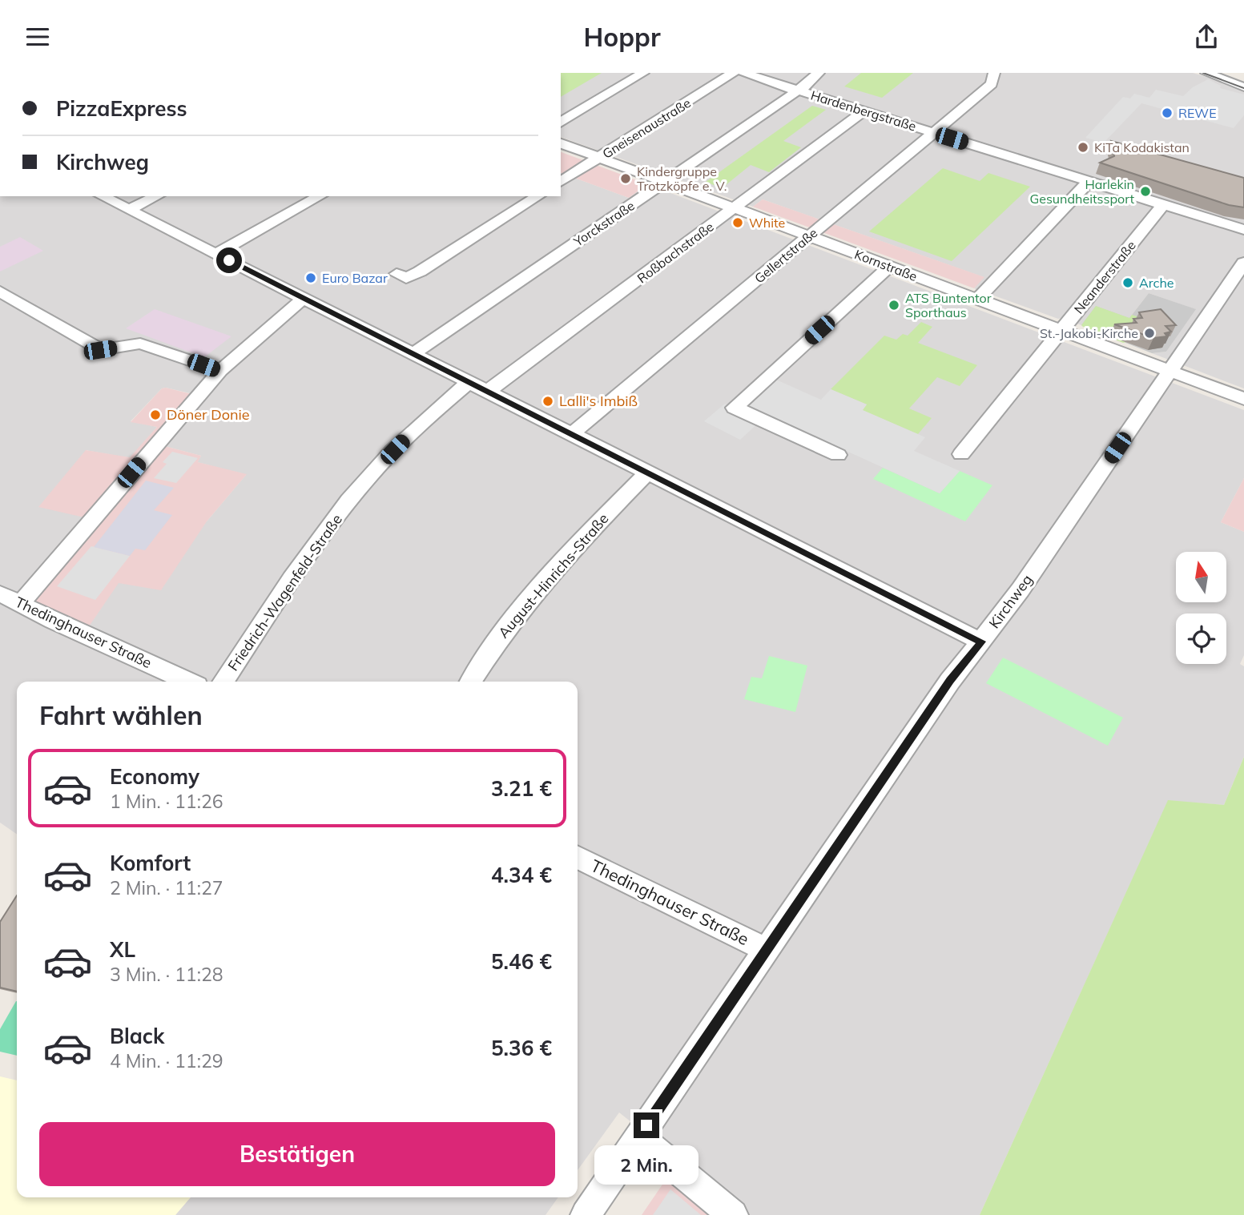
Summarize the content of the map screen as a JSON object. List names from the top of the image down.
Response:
{
  "streets": {
    "street": [
      "Hardenbergstraße",
      "Gneisenaustraße",
      "Yorckstraße",
      "Roßbachstraße",
      "Gellertstraße",
      "Kornstraße",
      "Neanderstraße",
      "August-Hinrichs-Straße",
      "Friedrich-Wagenfeld-Straße",
      "Kirchweg",
      "Thedinghauser Straße"
    ]
  },
  "crossings": [
    ["Hardenbergstraße", "Yorckstraße"],
    ["Hardenbergstraße", "Roßbachstraße"],
    ["Hardenbergstraße", "Gellertstraße"],
    ["Hardenbergstraße", "Neanderstraße"],
    ["Gneisenaustraße", "Kornstraße"],
    ["Yorckstraße", "Kornstraße"],
    ["Roßbachstraße", "Kornstraße"],
    ["Gellertstraße", "Kornstraße"],
    ["Kornstraße", "Neanderstraße"],
    ["Kornstraße", "Kirchweg"],
    ["Kirchweg", "Thedinghauser Straße"]
  ],
  "places": [
    "REWE",
    "KiTa Kodakistan",
    "Kindergruppe Trotzköpfe e. V.",
    "Harlekin Gesundheitssport",
    "White",
    "Euro Bazar",
    "Arche",
    "ATS Buntentor Sporthaus",
    "St.-Jakobi-Kirche",
    "Lalli's Imbiß",
    "Döner Donie"
  ],
  "north": "top",
  "page": {
    "header": "Hoppr",
    "banner": ["PizzaExpress", "Kirchweg"],
    "heading": "Fahrt wählen",
    "list": [
      {
        "name": "Economy",
        "note": "1 Min. · 11:26",
        "value": "3.21 €"
      },
      {
        "name": "Komfort",
        "note": "2 Min. · 11:27",
        "value": "4.34 €"
      },
      {
        "name": "XL",
        "note": "3 Min. · 11:28",
        "value": "5.46 €"
      },
      {
        "name": "Black",
        "note": "4 Min. · 11:29",
        "value": "5.36 €"
      }
    ],
    "buttons": "Bestätigen",
    "bubble": "2 Min."
  }
}
